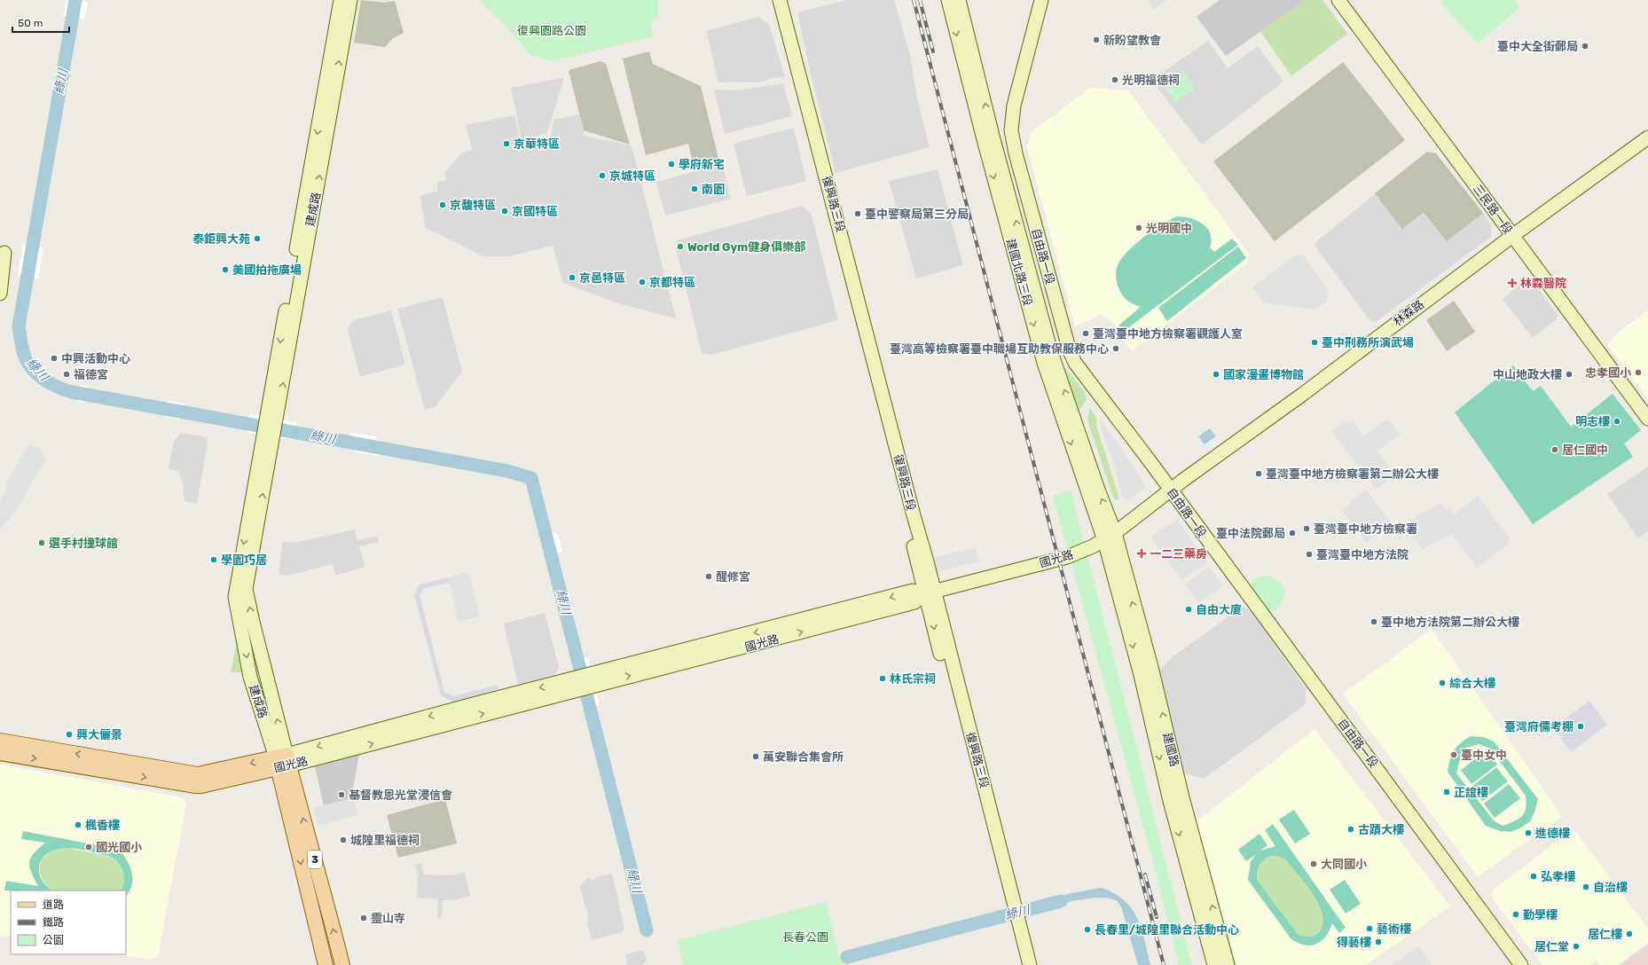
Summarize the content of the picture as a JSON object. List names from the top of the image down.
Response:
{
  "streets": {
    "main road": ["建成路", "國光路", "3"],
    "street": [
      "復興路三段",
      "三民路一段",
      "自由路一段",
      "建國北路三段",
      "林森路",
      "建國路"
    ]
  },
  "crossings": [
    ["復興路三段", "國光路"],
    ["建成路", "國光路"],
    ["三民路一段", "林森路"],
    ["自由路一段", "林森路"],
    ["自由路一段", "國光路"],
    ["建國北路三段", "國光路"],
    ["建國北路三段", "建國路"],
    ["林森路", "國光路"],
    ["國光路", "建國路"]
  ],
  "water": ["綠川"],
  "parks": ["復興園路公園", "長春公園"],
  "places": {
    "other": [
      "新盼望教會",
      "臺中大全街郵局",
      "光明福德祠",
      "京華特區",
      "學府新宅",
      "京城特區",
      "南園",
      "京馥特區",
      "京國特區",
      "臺中警察局第三分局",
      "光明國中",
      "泰鉅興大苑",
      "World Gym健身俱樂部",
      "美國拍拖廣場",
      "京邑特區",
      "京都特區",
      "臺灣臺中地方檢察署觀護人室",
      "臺中刑務所演武場",
      "臺灣高等檢察署臺中職場互助教保服務中心",
      "中興活動中心",
      "忠孝國小",
      "福德宮",
      "國家漫畫博物館",
      "中山地政大樓",
      "明志樓",
      "居仁國中",
      "臺灣臺中地方檢察署第二辦公大樓",
      "臺灣臺中地方檢察署",
      "臺中法院郵局",
      "選手村撞球館",
      "臺灣臺中地方法院",
      "學園巧居",
      "醒修宮",
      "自由大廈",
      "臺中地方法院第二辦公大樓",
      "林氏宗祠",
      "綜合大樓",
      "臺灣府儒考棚",
      "興大儷景",
      "臺中女中",
      "萬安聯合集會所",
      "正誼樓",
      "基督教恩光堂浸信會",
      "楓香樓",
      "古蹟大樓",
      "進德樓",
      "城隍里福德祠",
      "國光國小",
      "大同國小",
      "弘孝樓",
      "自治樓",
      "勤學樓",
      "靈山寺",
      "藝術樓",
      "長春里/城隍里聯合活動中心",
      "居仁樓",
      "得藝樓",
      "居仁堂"
    ],
    "health": ["林森醫院", "一二三藥房"]
  },
  "legend": ["道路", "鐵路", "公園"],
  "scale_bar": "50 m"
}
